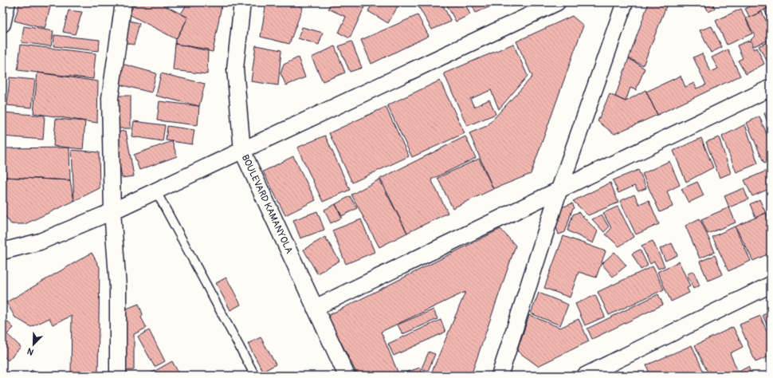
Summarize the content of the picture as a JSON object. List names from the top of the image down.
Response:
{
  "streets": {
    "street": ["BOULEVARD KAMANYOLA"]
  },
  "north": "bottom left"
}
